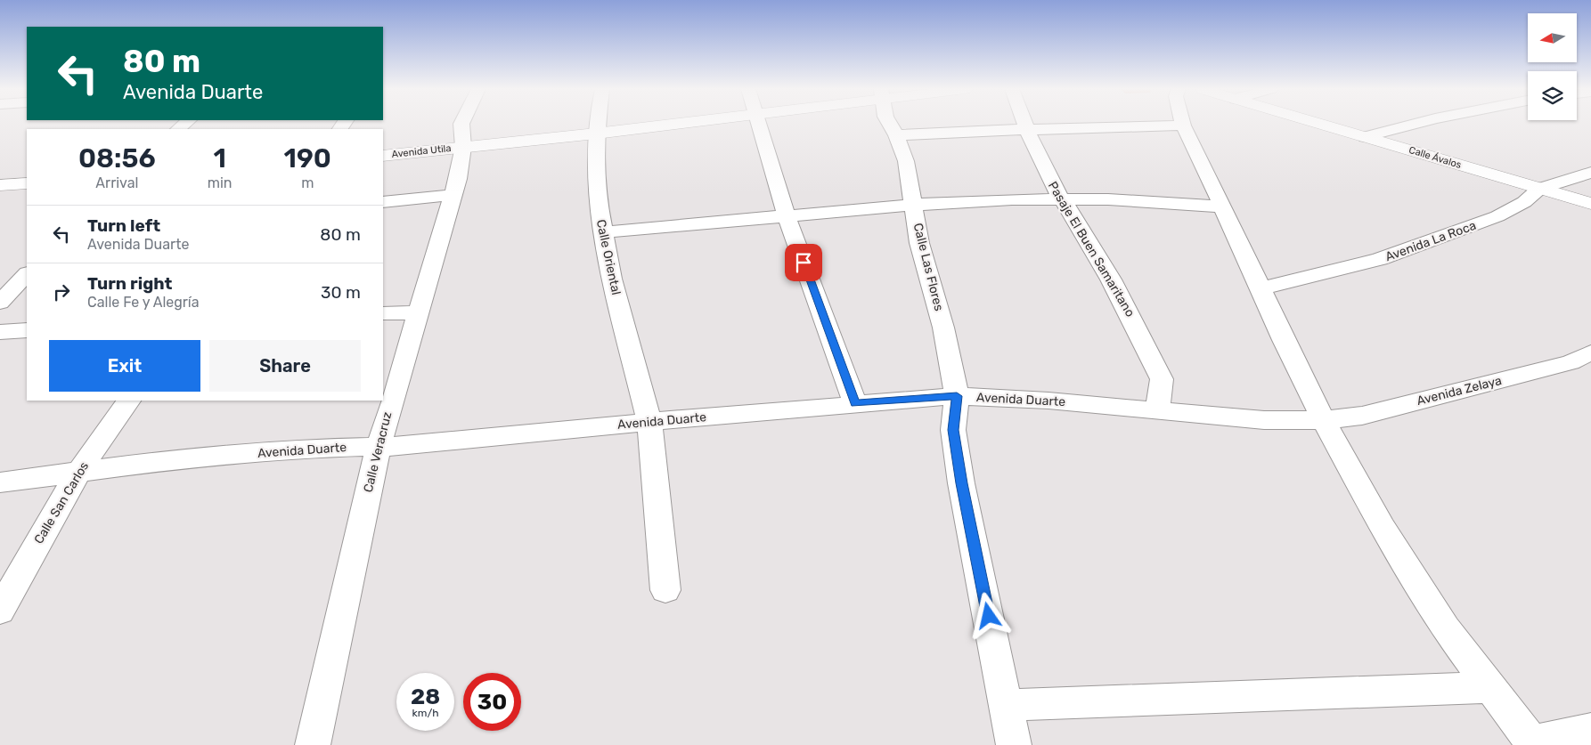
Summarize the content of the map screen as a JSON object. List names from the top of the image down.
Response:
{
  "streets": {
    "street": [
      "Avenida Utila",
      "Calle Ávalos",
      "Avenida La Roca",
      "Pasaje El Buen Samaritano",
      "Calle Oriental",
      "Calle Las Flores",
      "Avenida Zelaya",
      "Avenida Duarte",
      "Calle Veracruz",
      "Calle San Carlos"
    ]
  },
  "crossings": [
    ["Avenida Utila", "Calle Oriental"],
    ["Avenida Utila", "Calle Veracruz"],
    ["Calle Ávalos", "Avenida La Roca"],
    ["Pasaje El Buen Samaritano", "Avenida Duarte"],
    ["Calle Oriental", "Avenida Duarte"],
    ["Calle Las Flores", "Avenida Duarte"],
    ["Avenida Zelaya", "Avenida Duarte"],
    ["Avenida Duarte", "Calle Veracruz"],
    ["Avenida Duarte", "Calle San Carlos"]
  ],
  "north": "left",
  "page": {
    "turn": ["80 m", "Avenida Duarte"],
    "eta": [
      "08:56",
      "Arrival",
      "1",
      "min",
      "190",
      "m"
    ],
    "list": [
      {
        "name": "Turn left",
        "note": "Avenida Duarte",
        "value": "80 m"
      },
      {
        "name": "Turn right",
        "note": "Calle Fe y Alegría",
        "value": "30 m"
      }
    ],
    "buttons": ["Exit", "Share"],
    "speed": "28 km/h",
    "limit": "30"
  }
}
